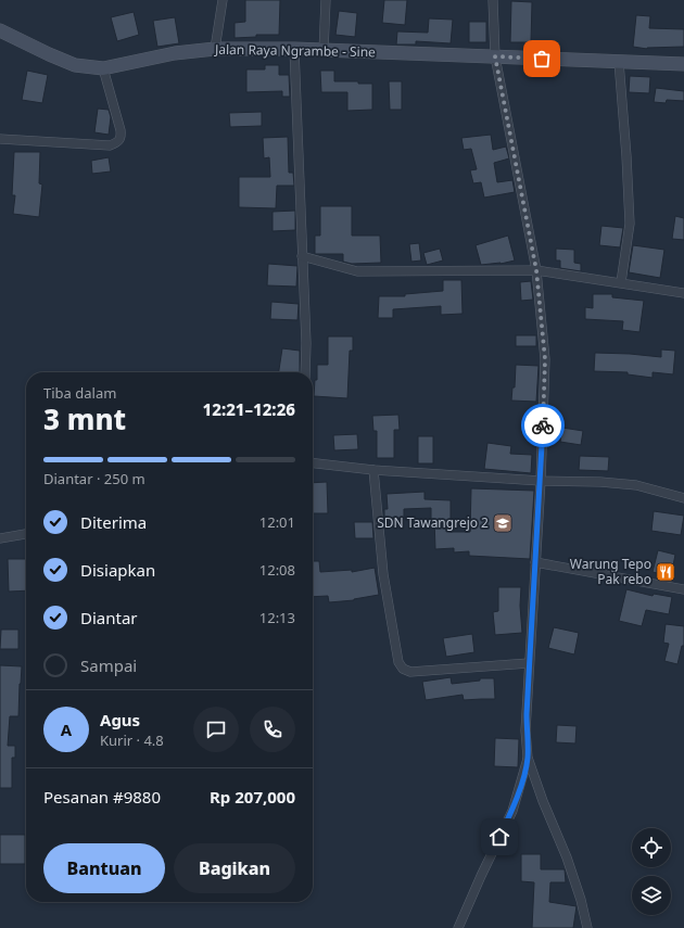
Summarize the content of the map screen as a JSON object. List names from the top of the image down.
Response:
{
  "streets": {
    "main road": ["Jalan Raya Ngrambe - Sine"]
  },
  "places": {
    "school or university": ["SDN Tawangrejo 2"],
    "restaurant": ["Warung Tepo Pak rebo"]
  },
  "page": {
    "heading": ["3 mnt", "Tiba dalam", "12:21–12:26"],
    "panel": [
      "Agus",
      "Kurir · 4.8",
      "Pesanan #9880",
      "Rp 207,000"
    ],
    "bar": "Diantar · 250 m",
    "list": [
      ["Diterima", "12:01"],
      ["Disiapkan", "12:08"],
      ["Diantar", "12:13"],
      "Sampai"
    ],
    "round": "A",
    "buttons": ["Bantuan", "Bagikan"]
  }
}
